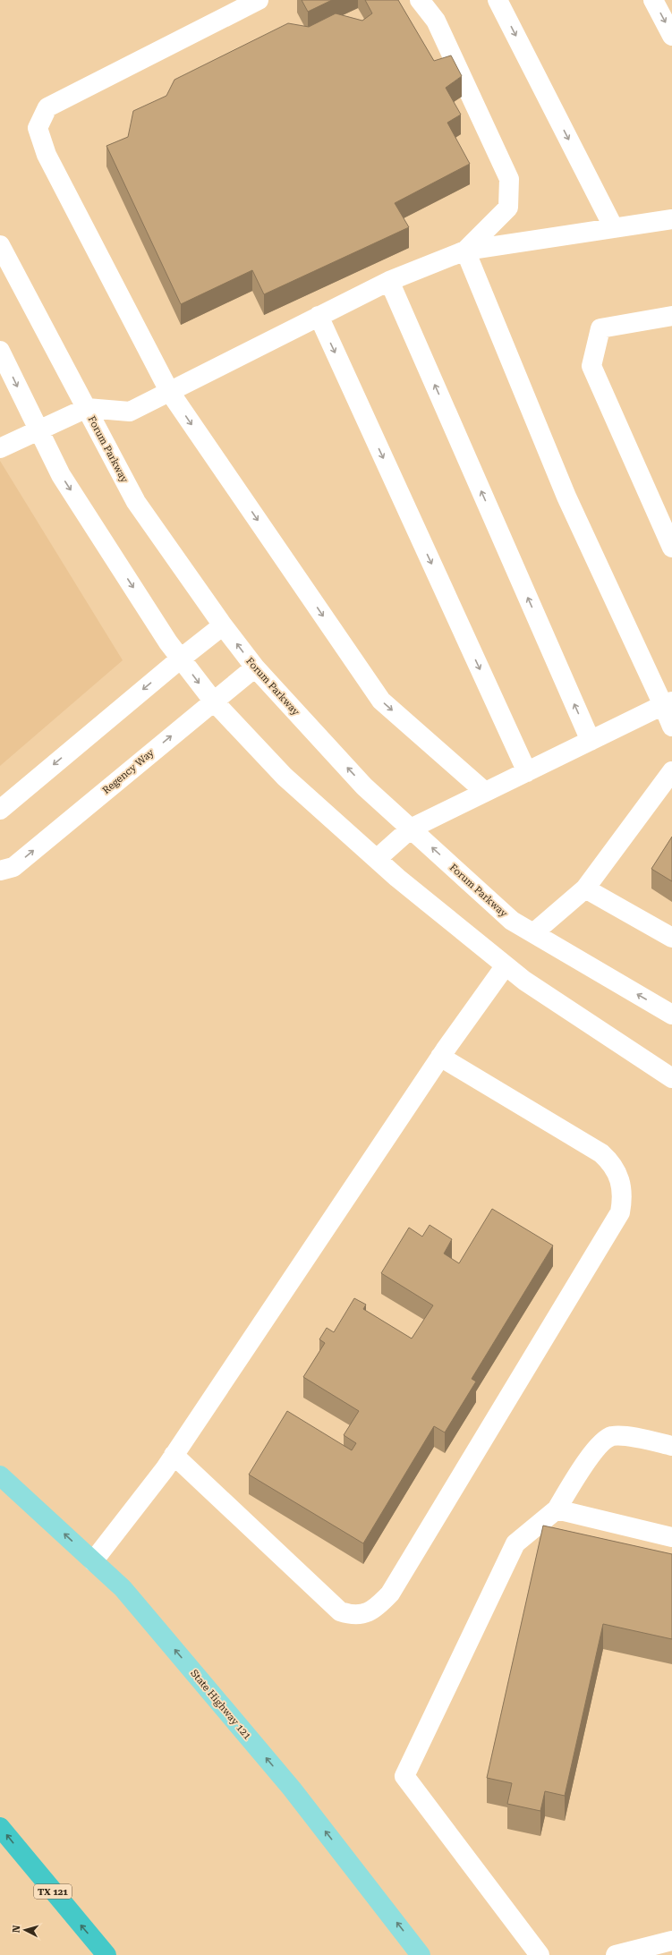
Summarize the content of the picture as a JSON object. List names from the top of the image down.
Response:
{
  "streets": {
    "highway": ["TX 121"],
    "main road": ["State Highway 121"],
    "street": ["Forum Parkway", "Regency Way"]
  },
  "crossings": [
    ["Forum Parkway", "Regency Way"]
  ],
  "one_way": ["State Highway 121"],
  "north": "left"
}
